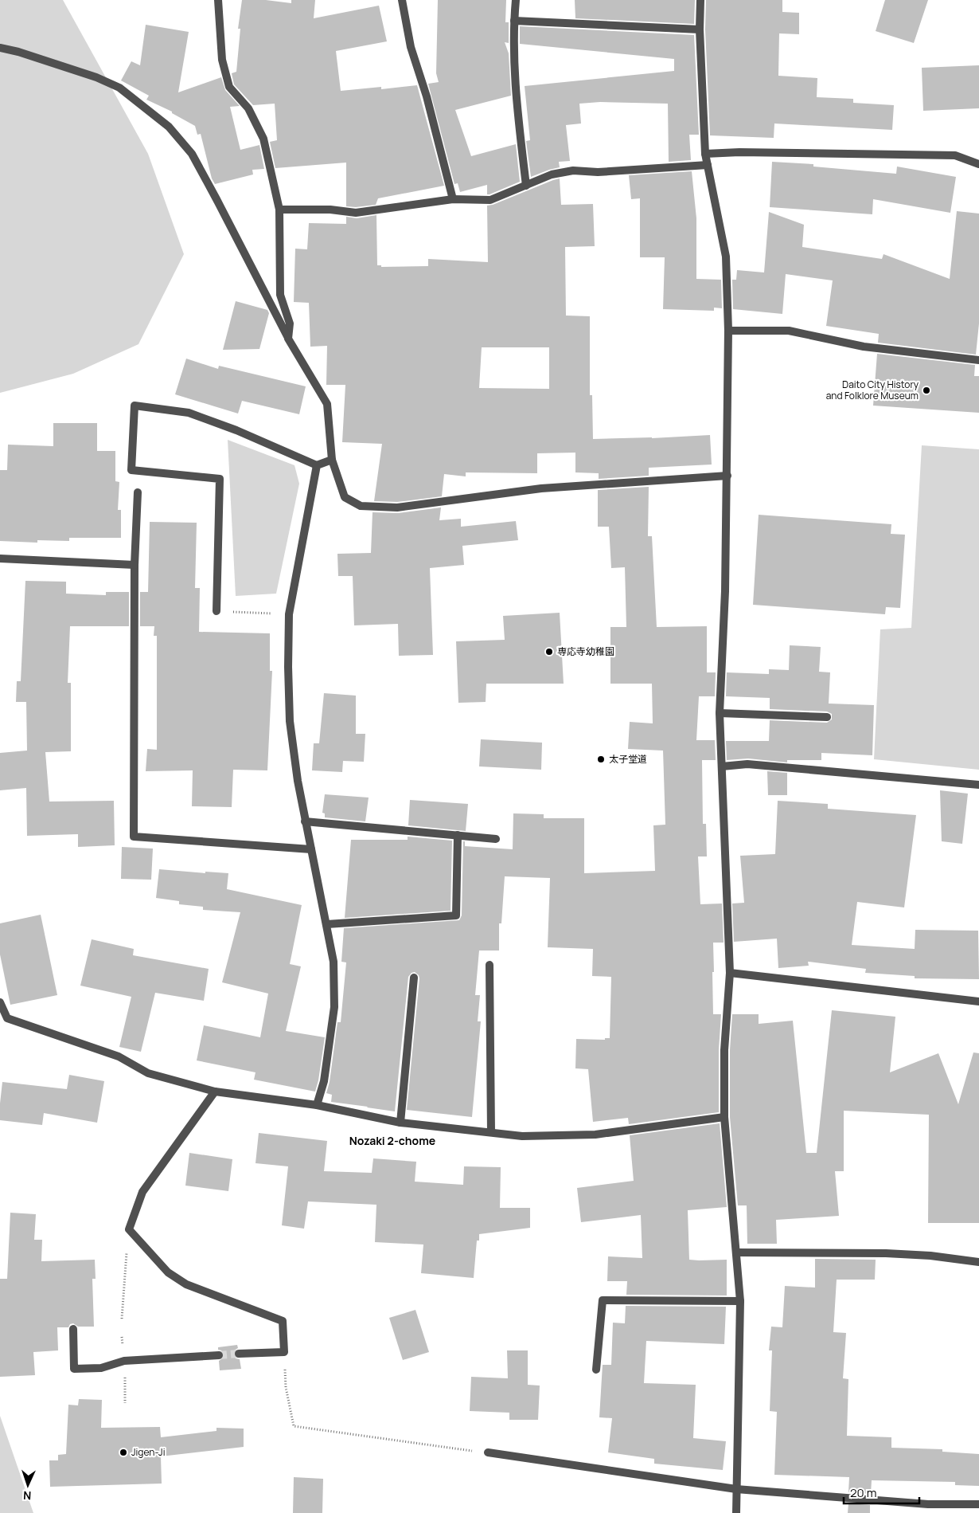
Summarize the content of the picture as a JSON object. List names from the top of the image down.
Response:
{
  "districts": ["Nozaki 2-chome"],
  "places": [
    "Daito City History and Folklore Museum",
    "専応寺幼稚園",
    "太子堂道",
    "Jigen-Ji"
  ],
  "scale_bar": "20 m",
  "north": "bottom"
}
